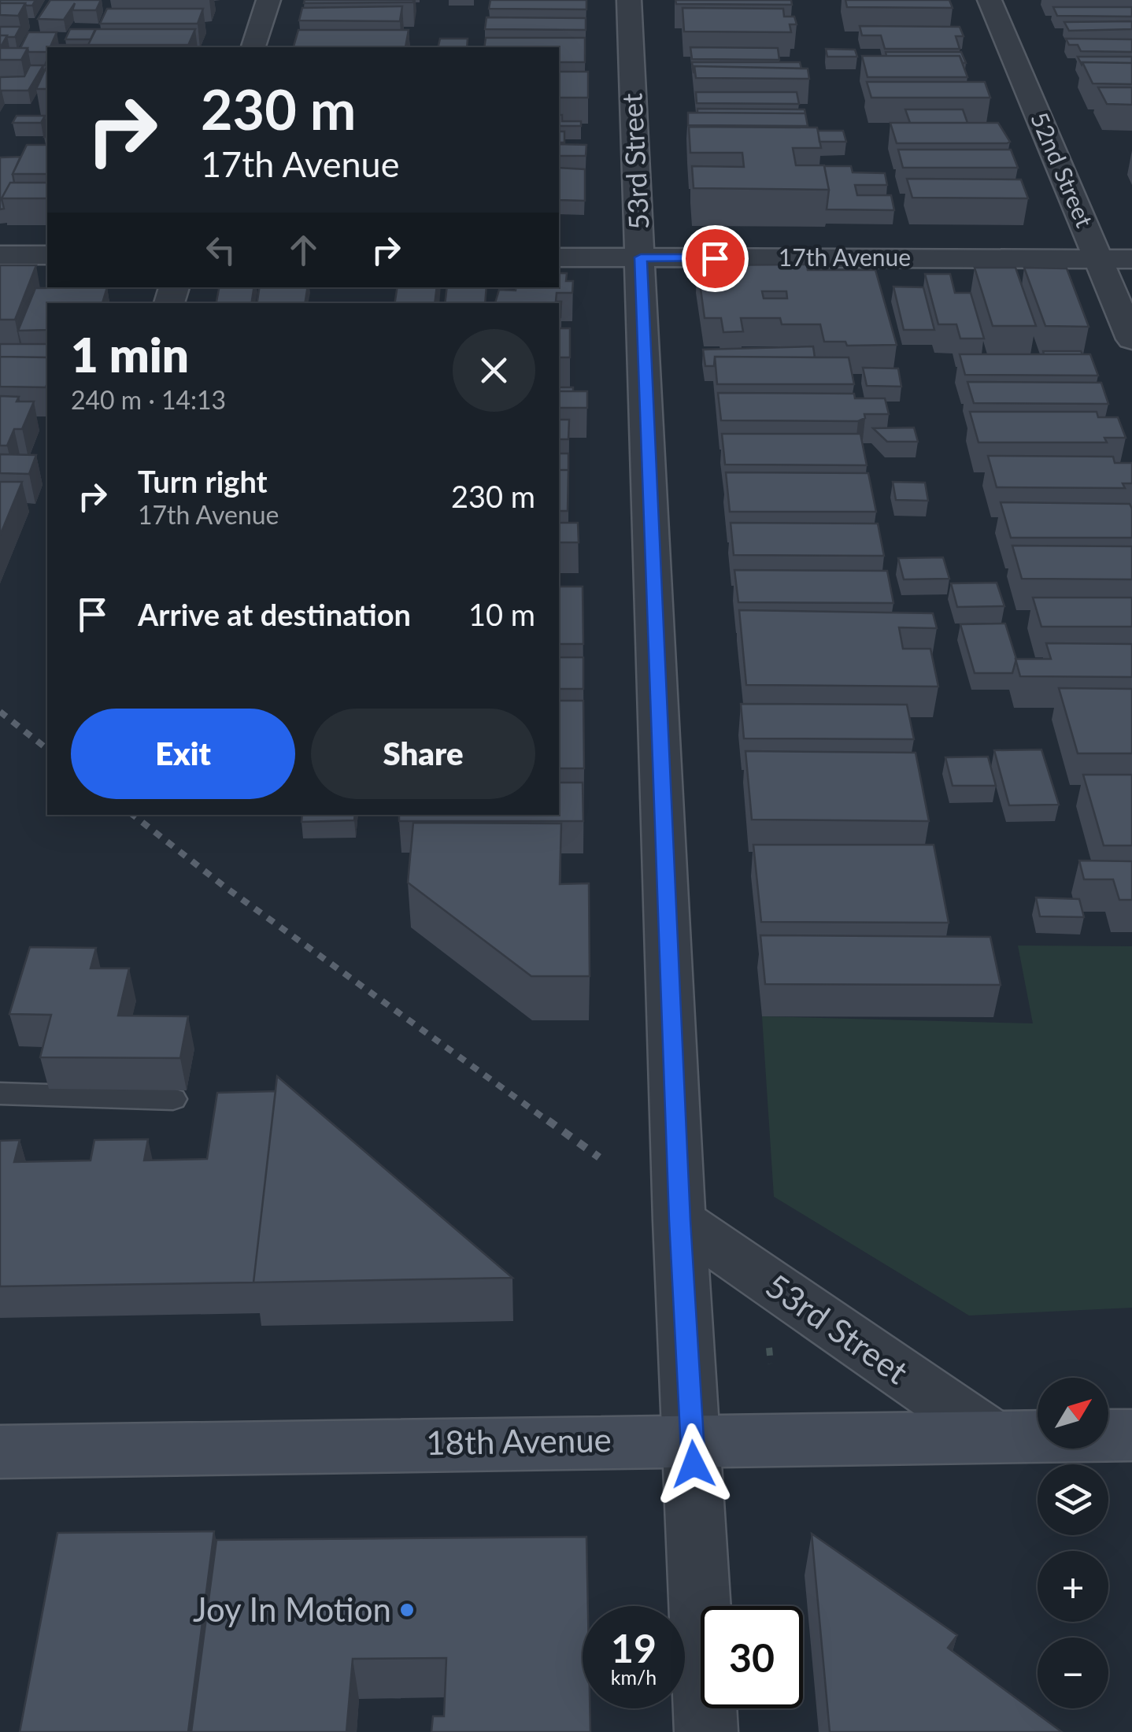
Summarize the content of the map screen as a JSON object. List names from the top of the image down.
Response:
{
  "streets": {
    "street": [
      "53rd Street",
      "52nd Street",
      "17th Avenue",
      "18th Avenue"
    ]
  },
  "crossings": [
    ["53rd Street", "17th Avenue"],
    ["53rd Street", "18th Avenue"],
    ["52nd Street", "17th Avenue"]
  ],
  "places": ["Joy In Motion"],
  "north": "top right",
  "page": {
    "turn": ["230 m", "17th Avenue"],
    "heading": ["1 min", "240 m · 14:13"],
    "list": [
      {
        "name": "Turn right",
        "note": "17th Avenue",
        "value": "230 m"
      },
      {
        "name": "Arrive at destination",
        "value": "10 m"
      }
    ],
    "buttons": ["Exit", "Share"],
    "map_buttons": ["+", "−"],
    "speed": "19 km/h",
    "limit": "30"
  }
}
